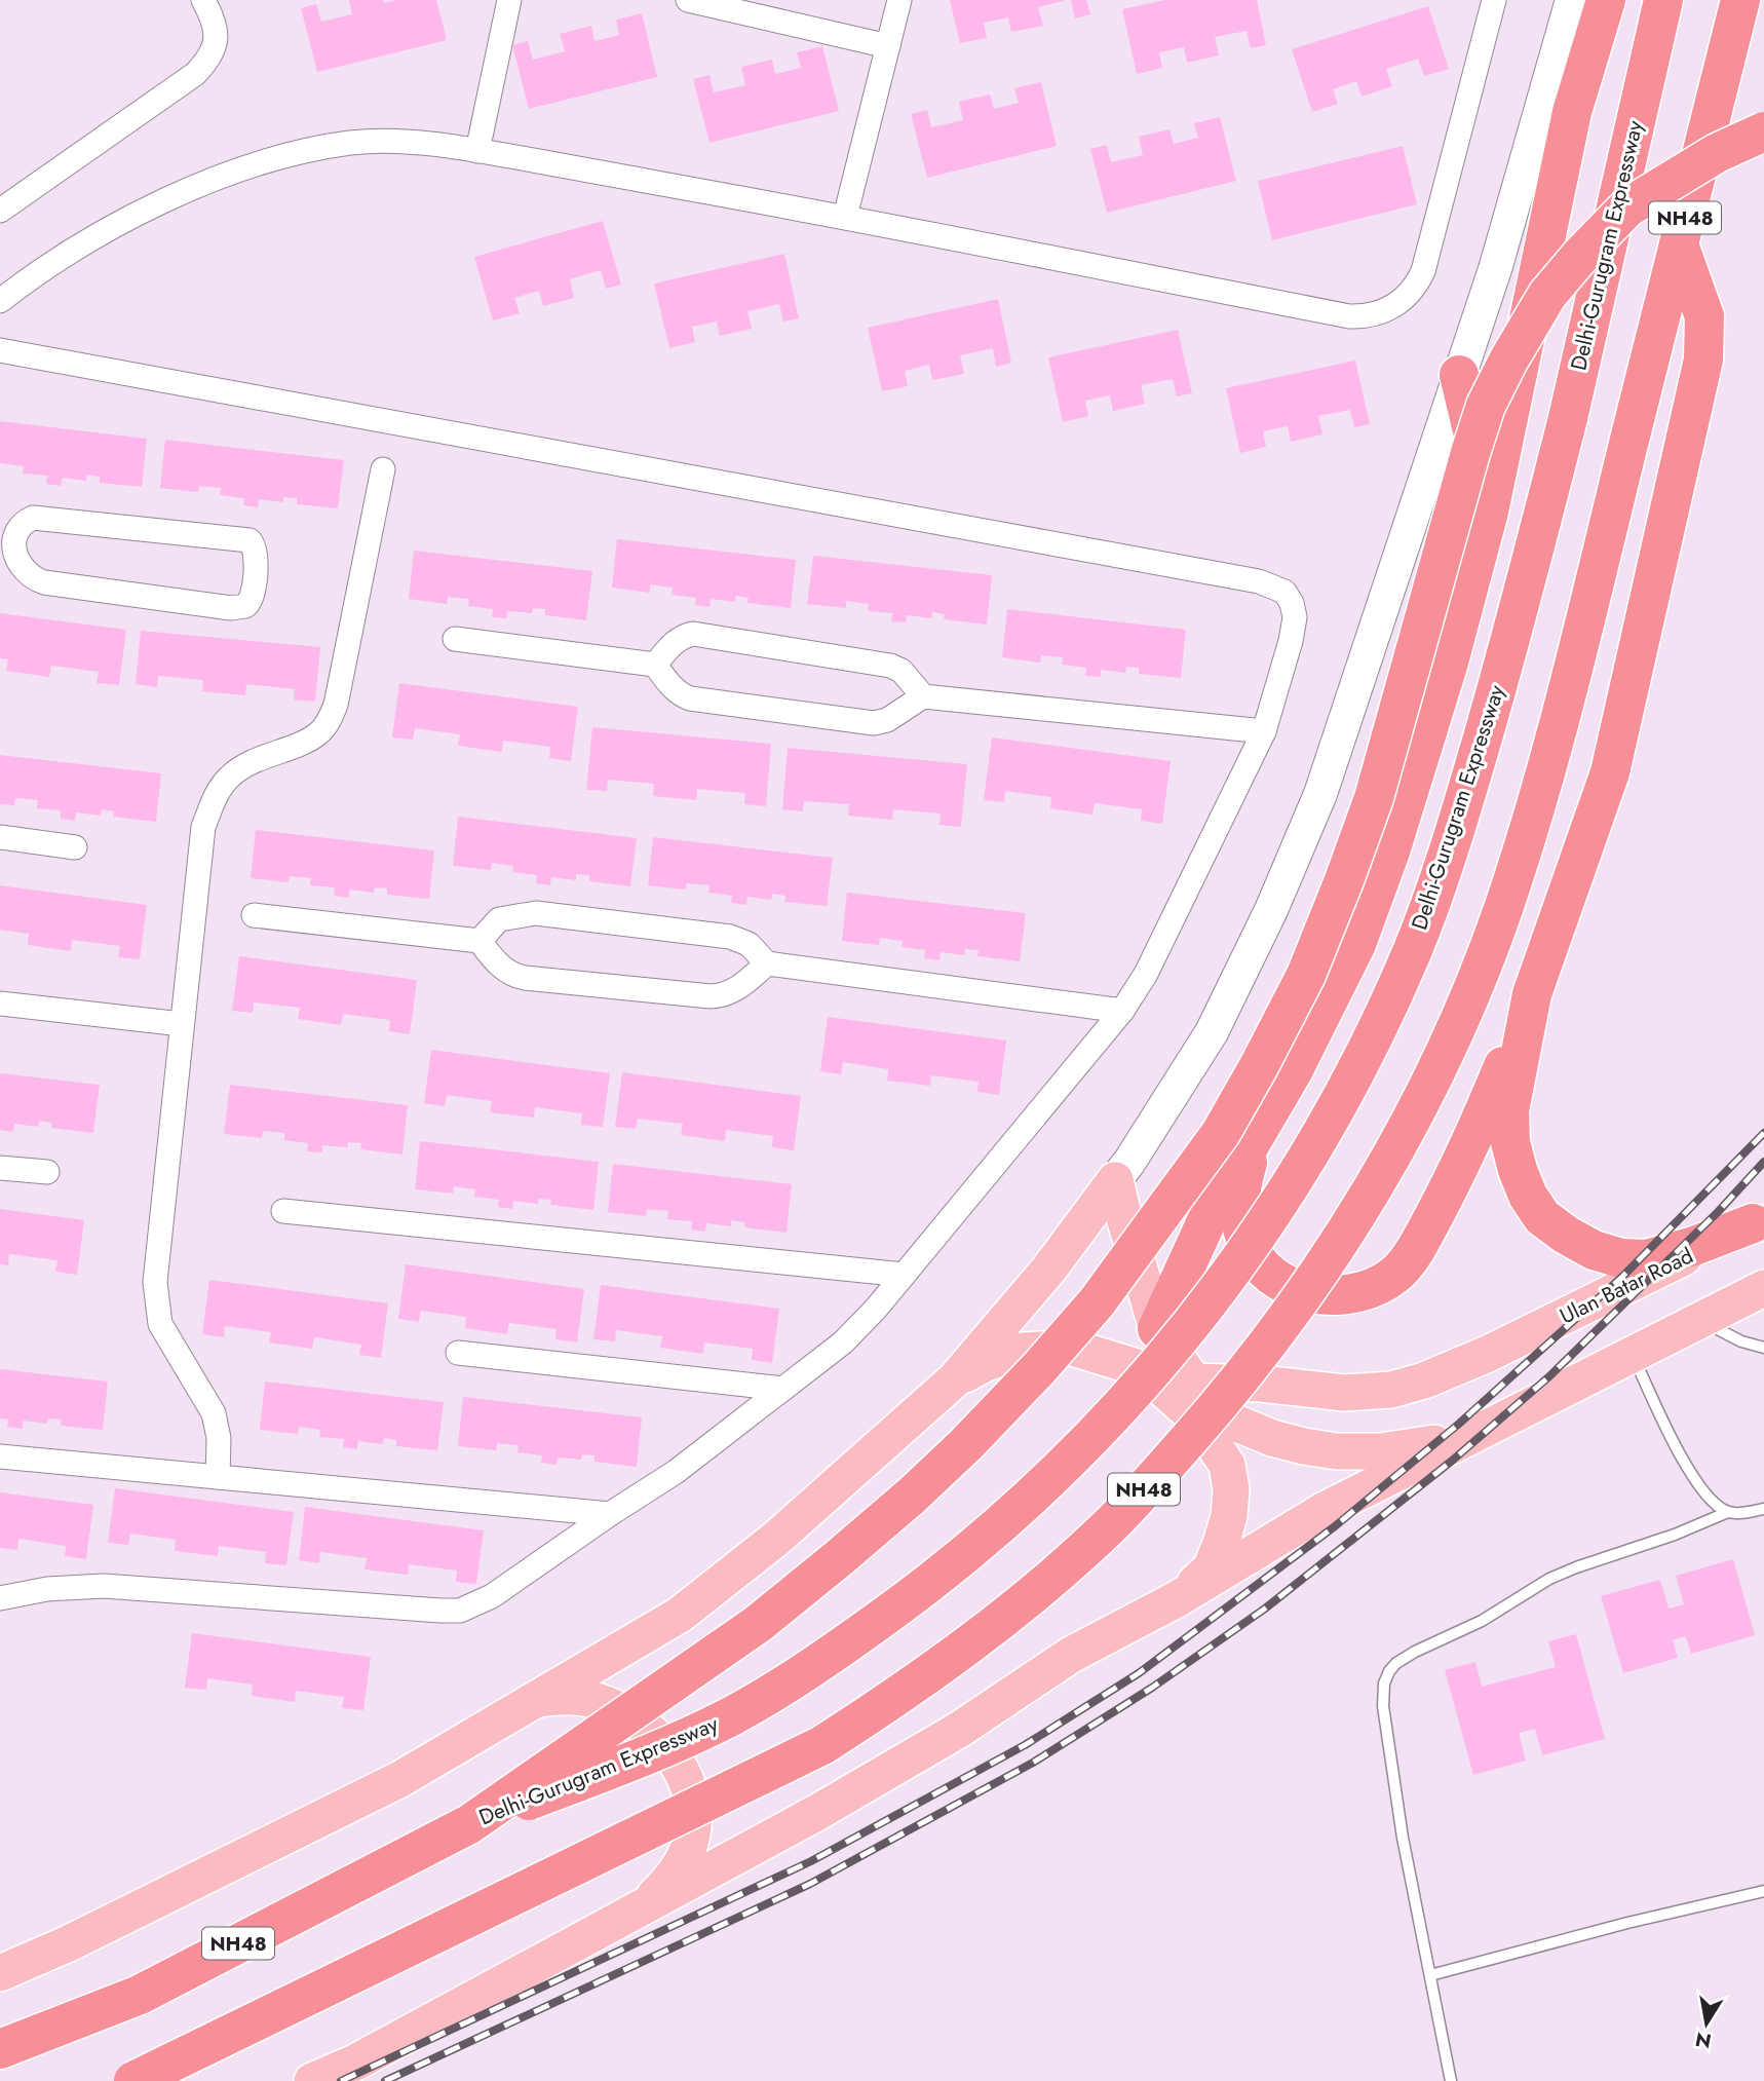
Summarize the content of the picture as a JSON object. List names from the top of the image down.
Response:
{
  "streets": {
    "highway": ["NH48", "Delhi-Gurugram Expressway"],
    "main road": ["Ulan Batar Road"]
  },
  "north": "bottom"
}
